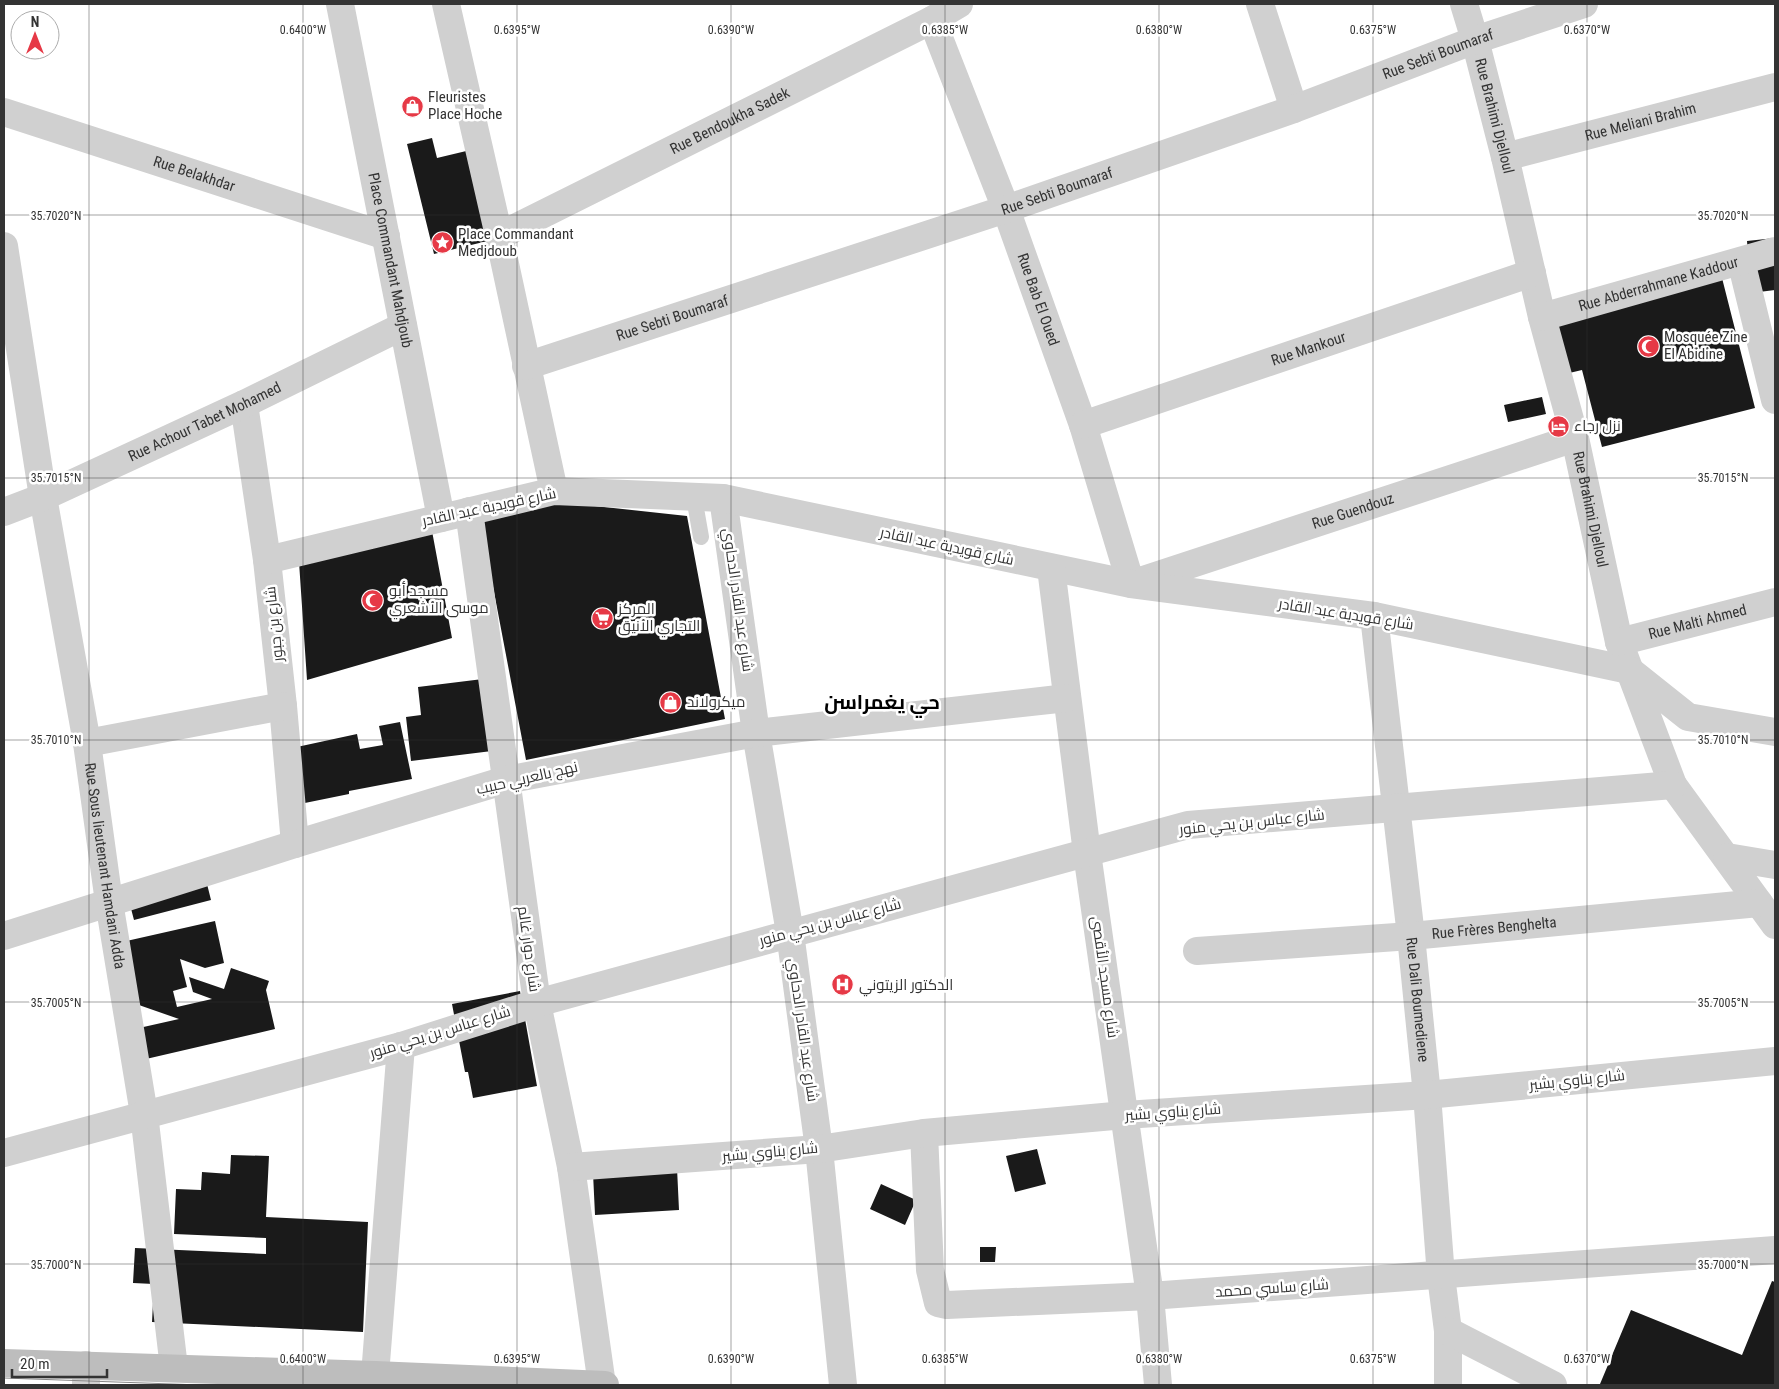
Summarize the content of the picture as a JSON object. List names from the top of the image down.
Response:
{
  "streets": {
    "street": [
      "Rue Sebti Boumaraf",
      "Rue Brahimi Djelloul",
      "Rue Bendoukha Sadek",
      "Rue Meliani Brahim",
      "Rue Belakhdar",
      "Place Commandant Mahdjoub",
      "Rue Abderrahmane Kaddour",
      "Rue Bab El Oued",
      "Rue Mankour",
      "Rue Achour Tabet Mohamed",
      "شارع قويدية عبد القادر",
      "Rue Guendouz",
      "شارع عبد القادر الدحاوي",
      "Rue Malti Ahmed",
      "شارع بن جبور",
      "نهج بالعربي حبيب",
      "شارع عباس بن يحي منور",
      "Rue Sous lieutenant Hamdani Adda",
      "Rue Frères Benghelta",
      "شارع دوار غالم",
      "شارع مسجد الأقصى",
      "Rue Dali Boumediene",
      "شارع بناوي بشير",
      "شارع ساسي محمد"
    ]
  },
  "crossings": [
    ["Rue Sebti Boumaraf", "Rue Brahimi Djelloul"],
    ["Rue Sebti Boumaraf", "Rue Bab El Oued"],
    ["Rue Brahimi Djelloul", "Rue Meliani Brahim"],
    ["Rue Brahimi Djelloul", "Rue Abderrahmane Kaddour"],
    ["Rue Brahimi Djelloul", "Rue Mankour"],
    ["Rue Brahimi Djelloul", "شارع قويدية عبد القادر"],
    ["Rue Brahimi Djelloul", "Rue Guendouz"],
    ["Rue Brahimi Djelloul", "Rue Malti Ahmed"],
    ["Rue Brahimi Djelloul", "شارع عباس بن يحي منور"],
    ["Rue Brahimi Djelloul", "Rue Frères Benghelta"],
    ["Rue Bendoukha Sadek", "Rue Bab El Oued"],
    ["Rue Belakhdar", "Place Commandant Mahdjoub"],
    ["Place Commandant Mahdjoub", "Rue Achour Tabet Mohamed"],
    ["Place Commandant Mahdjoub", "شارع قويدية عبد القادر"],
    ["Rue Bab El Oued", "Rue Mankour"],
    ["Rue Bab El Oued", "شارع قويدية عبد القادر"],
    ["Rue Bab El Oued", "Rue Guendouz"],
    ["Rue Achour Tabet Mohamed", "شارع بن جبور"],
    ["Rue Achour Tabet Mohamed", "Rue Sous lieutenant Hamdani Adda"],
    ["شارع قويدية عبد القادر", "Rue Guendouz"],
    ["شارع قويدية عبد القادر", "شارع عبد القادر الدحاوي"],
    ["شارع قويدية عبد القادر", "شارع بن جبور"],
    ["شارع قويدية عبد القادر", "شارع دوار غالم"],
    ["شارع قويدية عبد القادر", "شارع مسجد الأقصى"],
    ["شارع قويدية عبد القادر", "Rue Dali Boumediene"],
    ["شارع عبد القادر الدحاوي", "نهج بالعربي حبيب"],
    ["شارع عبد القادر الدحاوي", "شارع عباس بن يحي منور"],
    ["شارع عبد القادر الدحاوي", "شارع بناوي بشير"],
    ["شارع بن جبور", "نهج بالعربي حبيب"],
    ["نهج بالعربي حبيب", "Rue Sous lieutenant Hamdani Adda"],
    ["نهج بالعربي حبيب", "شارع دوار غالم"],
    ["نهج بالعربي حبيب", "شارع مسجد الأقصى"],
    ["شارع عباس بن يحي منور", "Rue Sous lieutenant Hamdani Adda"],
    ["شارع عباس بن يحي منور", "شارع دوار غالم"],
    ["شارع عباس بن يحي منور", "شارع مسجد الأقصى"],
    ["شارع عباس بن يحي منور", "Rue Dali Boumediene"],
    ["Rue Frères Benghelta", "Rue Dali Boumediene"],
    ["شارع دوار غالم", "شارع بناوي بشير"],
    ["شارع مسجد الأقصى", "شارع بناوي بشير"],
    ["شارع مسجد الأقصى", "شارع ساسي محمد"],
    ["Rue Dali Boumediene", "شارع بناوي بشير"],
    ["Rue Dali Boumediene", "شارع ساسي محمد"],
    ["شارع بناوي بشير", "شارع ساسي محمد"]
  ],
  "districts": ["حي يغمراسن"],
  "places": {
    "shop": ["Fleuristes Place Hoche", "ميكرولاند"],
    "place": ["Place Commandant Medjdoub"],
    "mosque": ["Mosquée Zine El Abidine", "مسجد أبو موسى الأشعري"],
    "hotel": ["نزل رجاء"],
    "supermarket": ["المركز التجاري الأنيق"],
    "hospital": ["الدكتور الزيتوني"]
  },
  "scale_bar": "20 m",
  "north": "top",
  "coordinates": [
    "0.6400°W",
    "0.6395°W",
    "0.6390°W",
    "0.6385°W",
    "0.6380°W",
    "0.6375°W",
    "0.6370°W",
    "35.7020°N",
    "35.7015°N",
    "35.7010°N",
    "35.7005°N",
    "35.7000°N"
  ]
}
